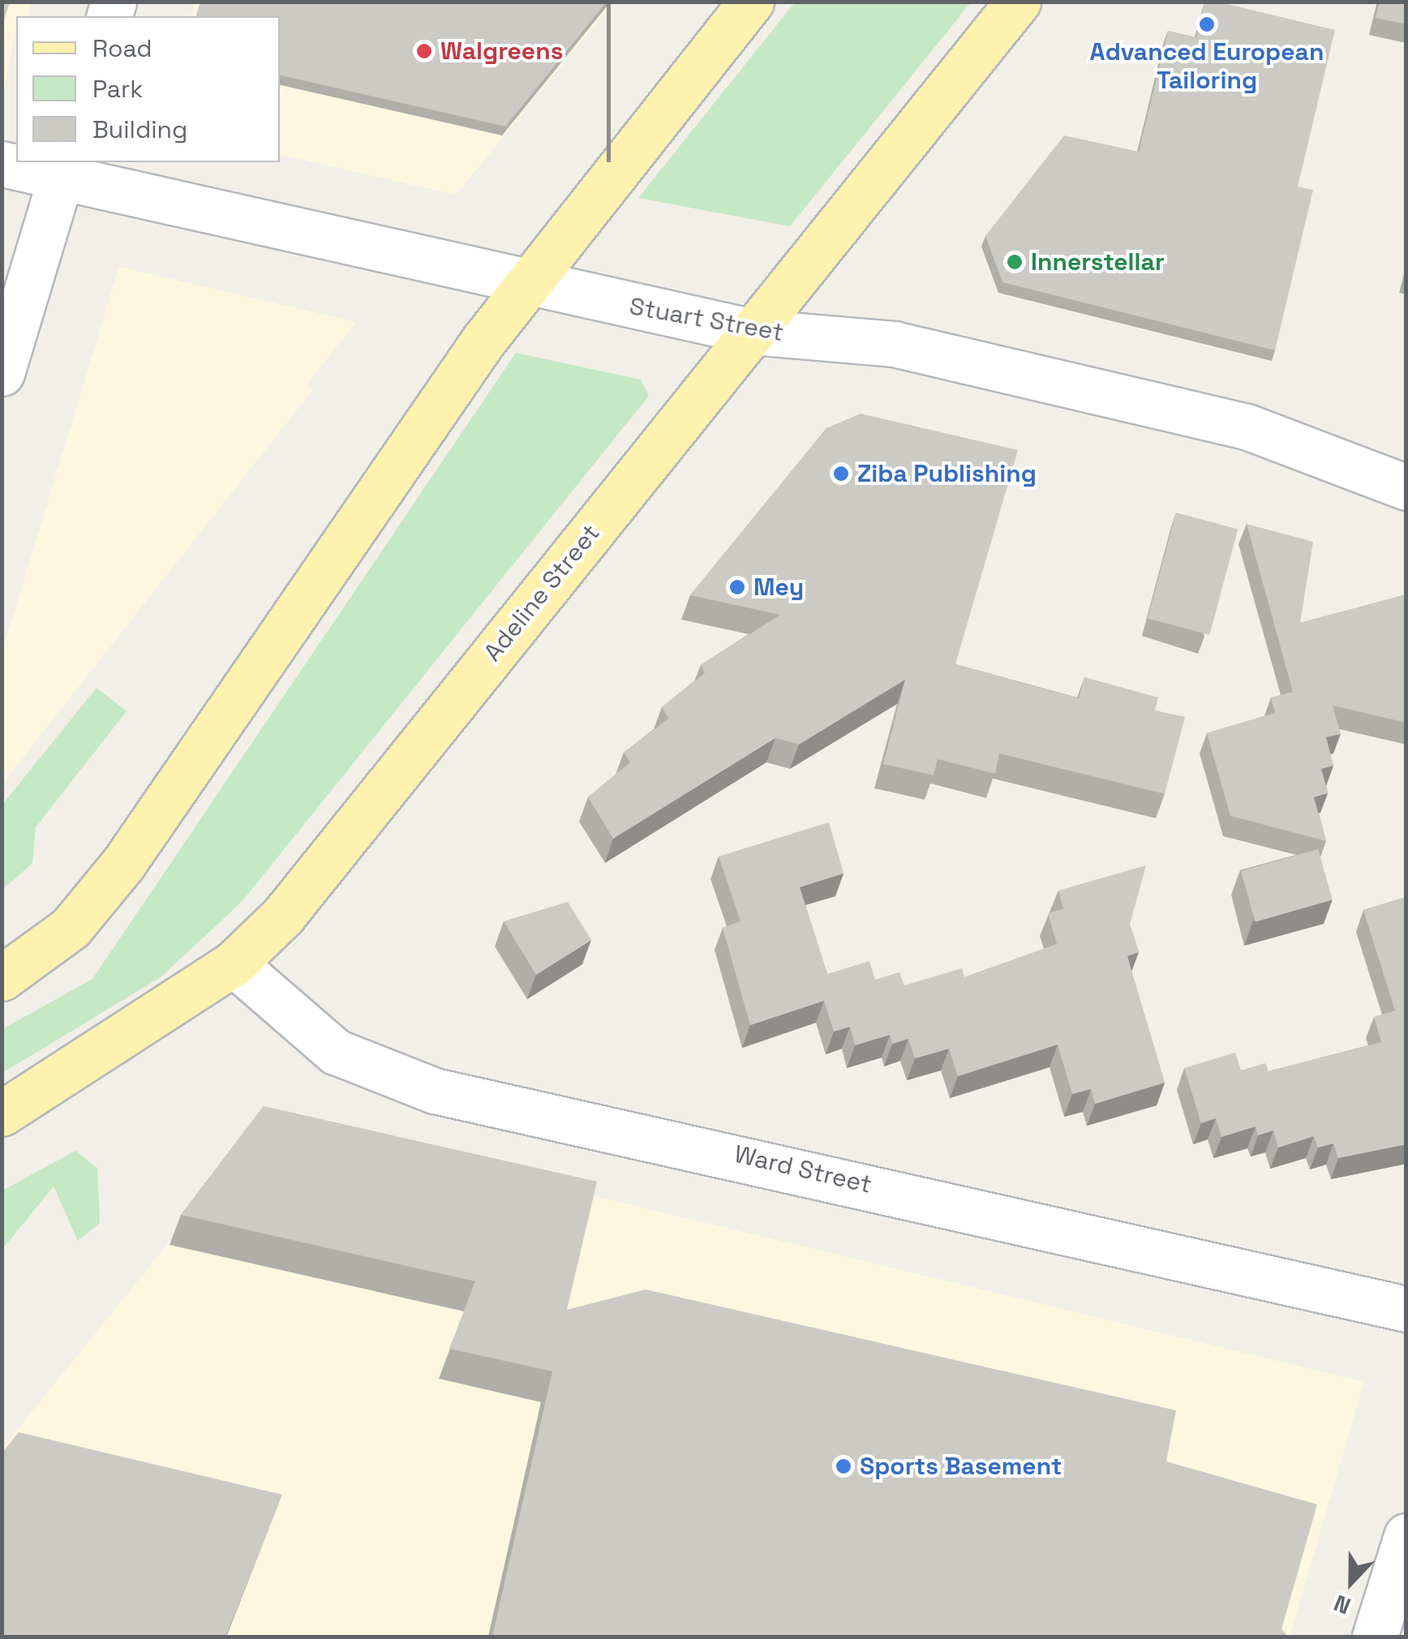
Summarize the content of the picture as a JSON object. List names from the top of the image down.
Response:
{
  "streets": {
    "main road": ["Adeline Street"],
    "street": ["Stuart Street", "Ward Street"]
  },
  "crossings": [
    ["Stuart Street", "Adeline Street"],
    ["Adeline Street", "Ward Street"]
  ],
  "places": [
    "Advanced European Tailoring",
    "Walgreens",
    "Innerstellar",
    "Ziba Publishing",
    "Mey",
    "Sports Basement"
  ],
  "legend": ["Road", "Park", "Building"],
  "north": "bottom"
}
